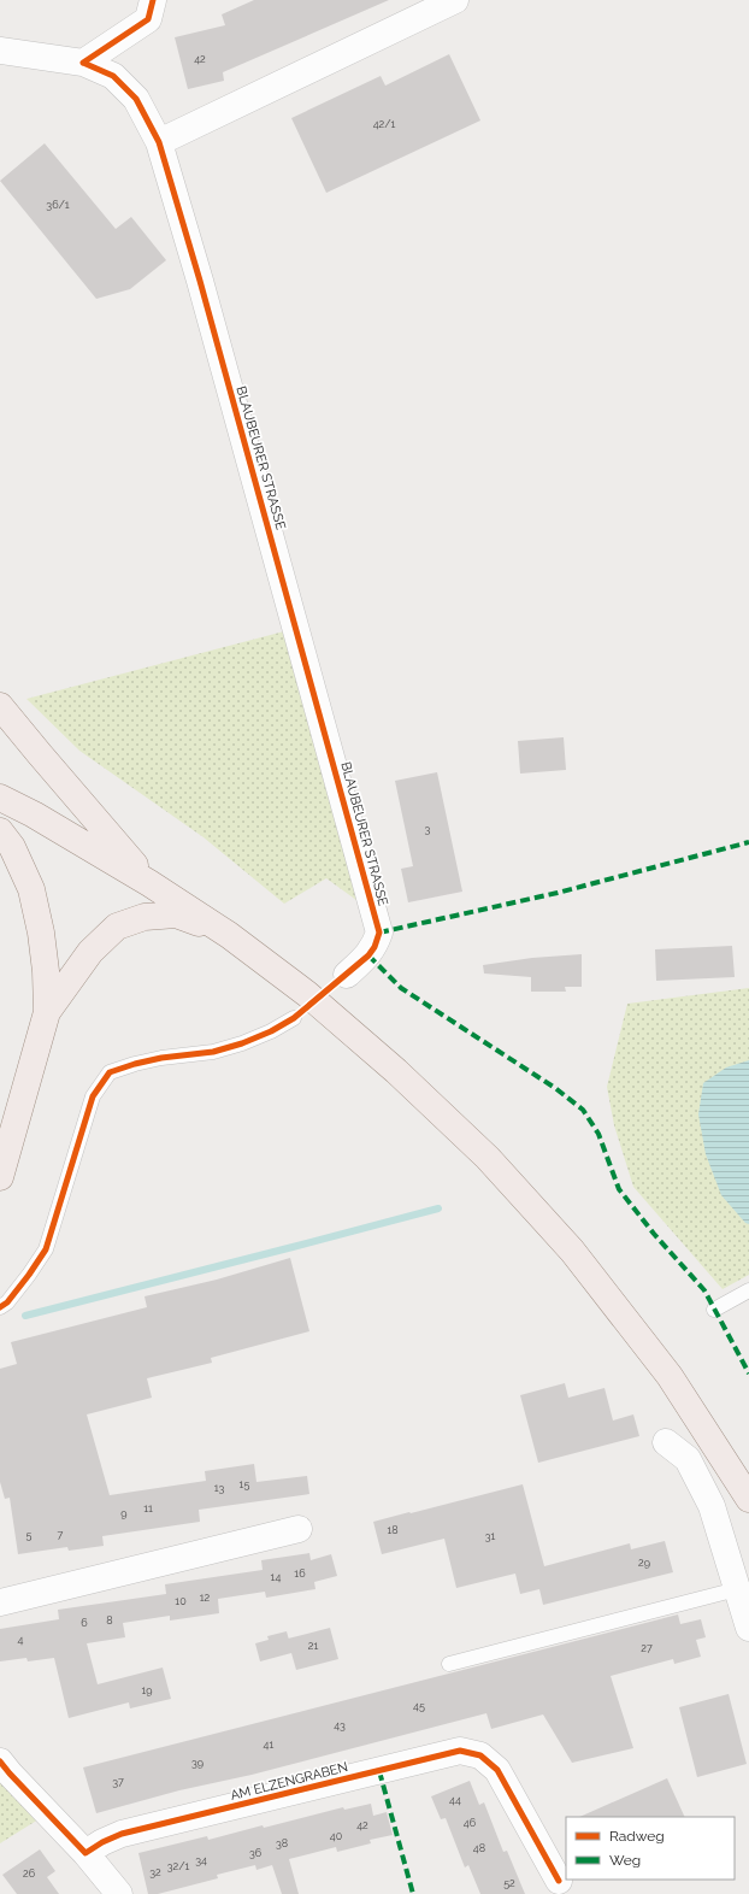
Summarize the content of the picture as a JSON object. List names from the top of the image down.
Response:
{
  "streets": {
    "street": ["BLAUBEURER STRASSE", "AM ELZENGRABEN"]
  },
  "house_numbers": [
    "42",
    "42/1",
    "36/1",
    "3",
    "15",
    "13",
    "11",
    "9",
    "18",
    "5",
    "7",
    "31",
    "29",
    "16",
    "14",
    "12",
    "10",
    "8",
    "6",
    "4",
    "21",
    "27",
    "19",
    "45",
    "43",
    "41",
    "39",
    "37",
    "44",
    "46",
    "42",
    "40",
    "38",
    "48",
    "36",
    "34",
    "32/1",
    "32",
    "26",
    "52"
  ],
  "legend": ["Radweg", "Weg"]
}
